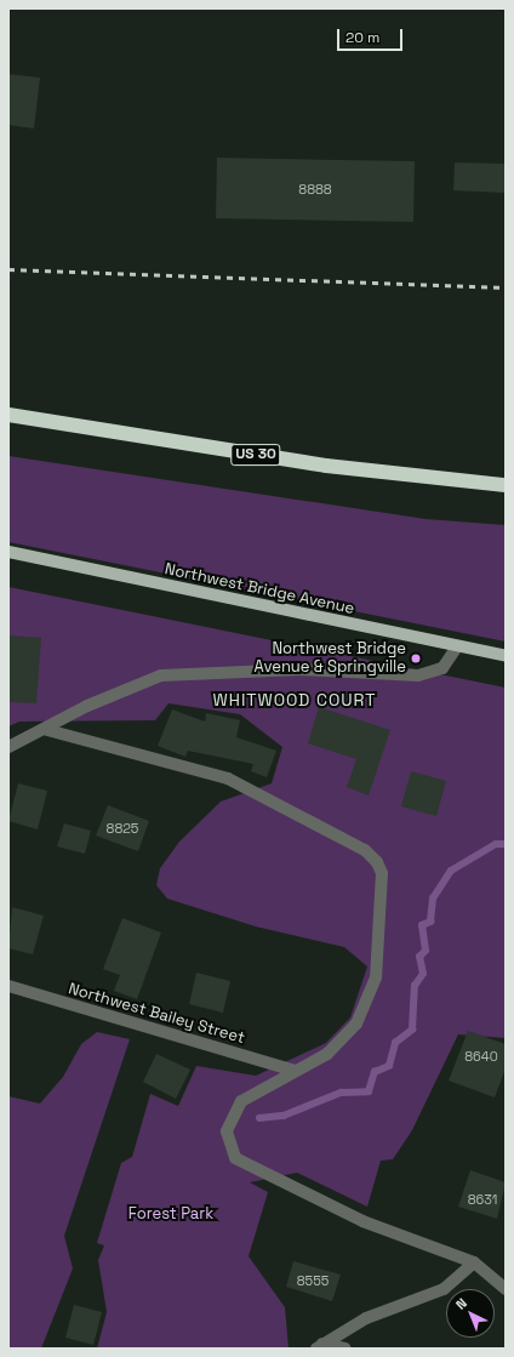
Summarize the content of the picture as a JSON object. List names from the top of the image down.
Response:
{
  "streets": {
    "highway": ["US 30"],
    "main road": ["Northwest Bridge Avenue"],
    "street": ["Northwest Bailey Street"]
  },
  "districts": ["WHITWOOD COURT"],
  "parks": ["Forest Park"],
  "places": ["Northwest Bridge Avenue & Springville"],
  "house_numbers": [
    "8888",
    "8825",
    "8640",
    "8631",
    "8555"
  ],
  "scale_bar": "20 m",
  "north": "top left"
}
